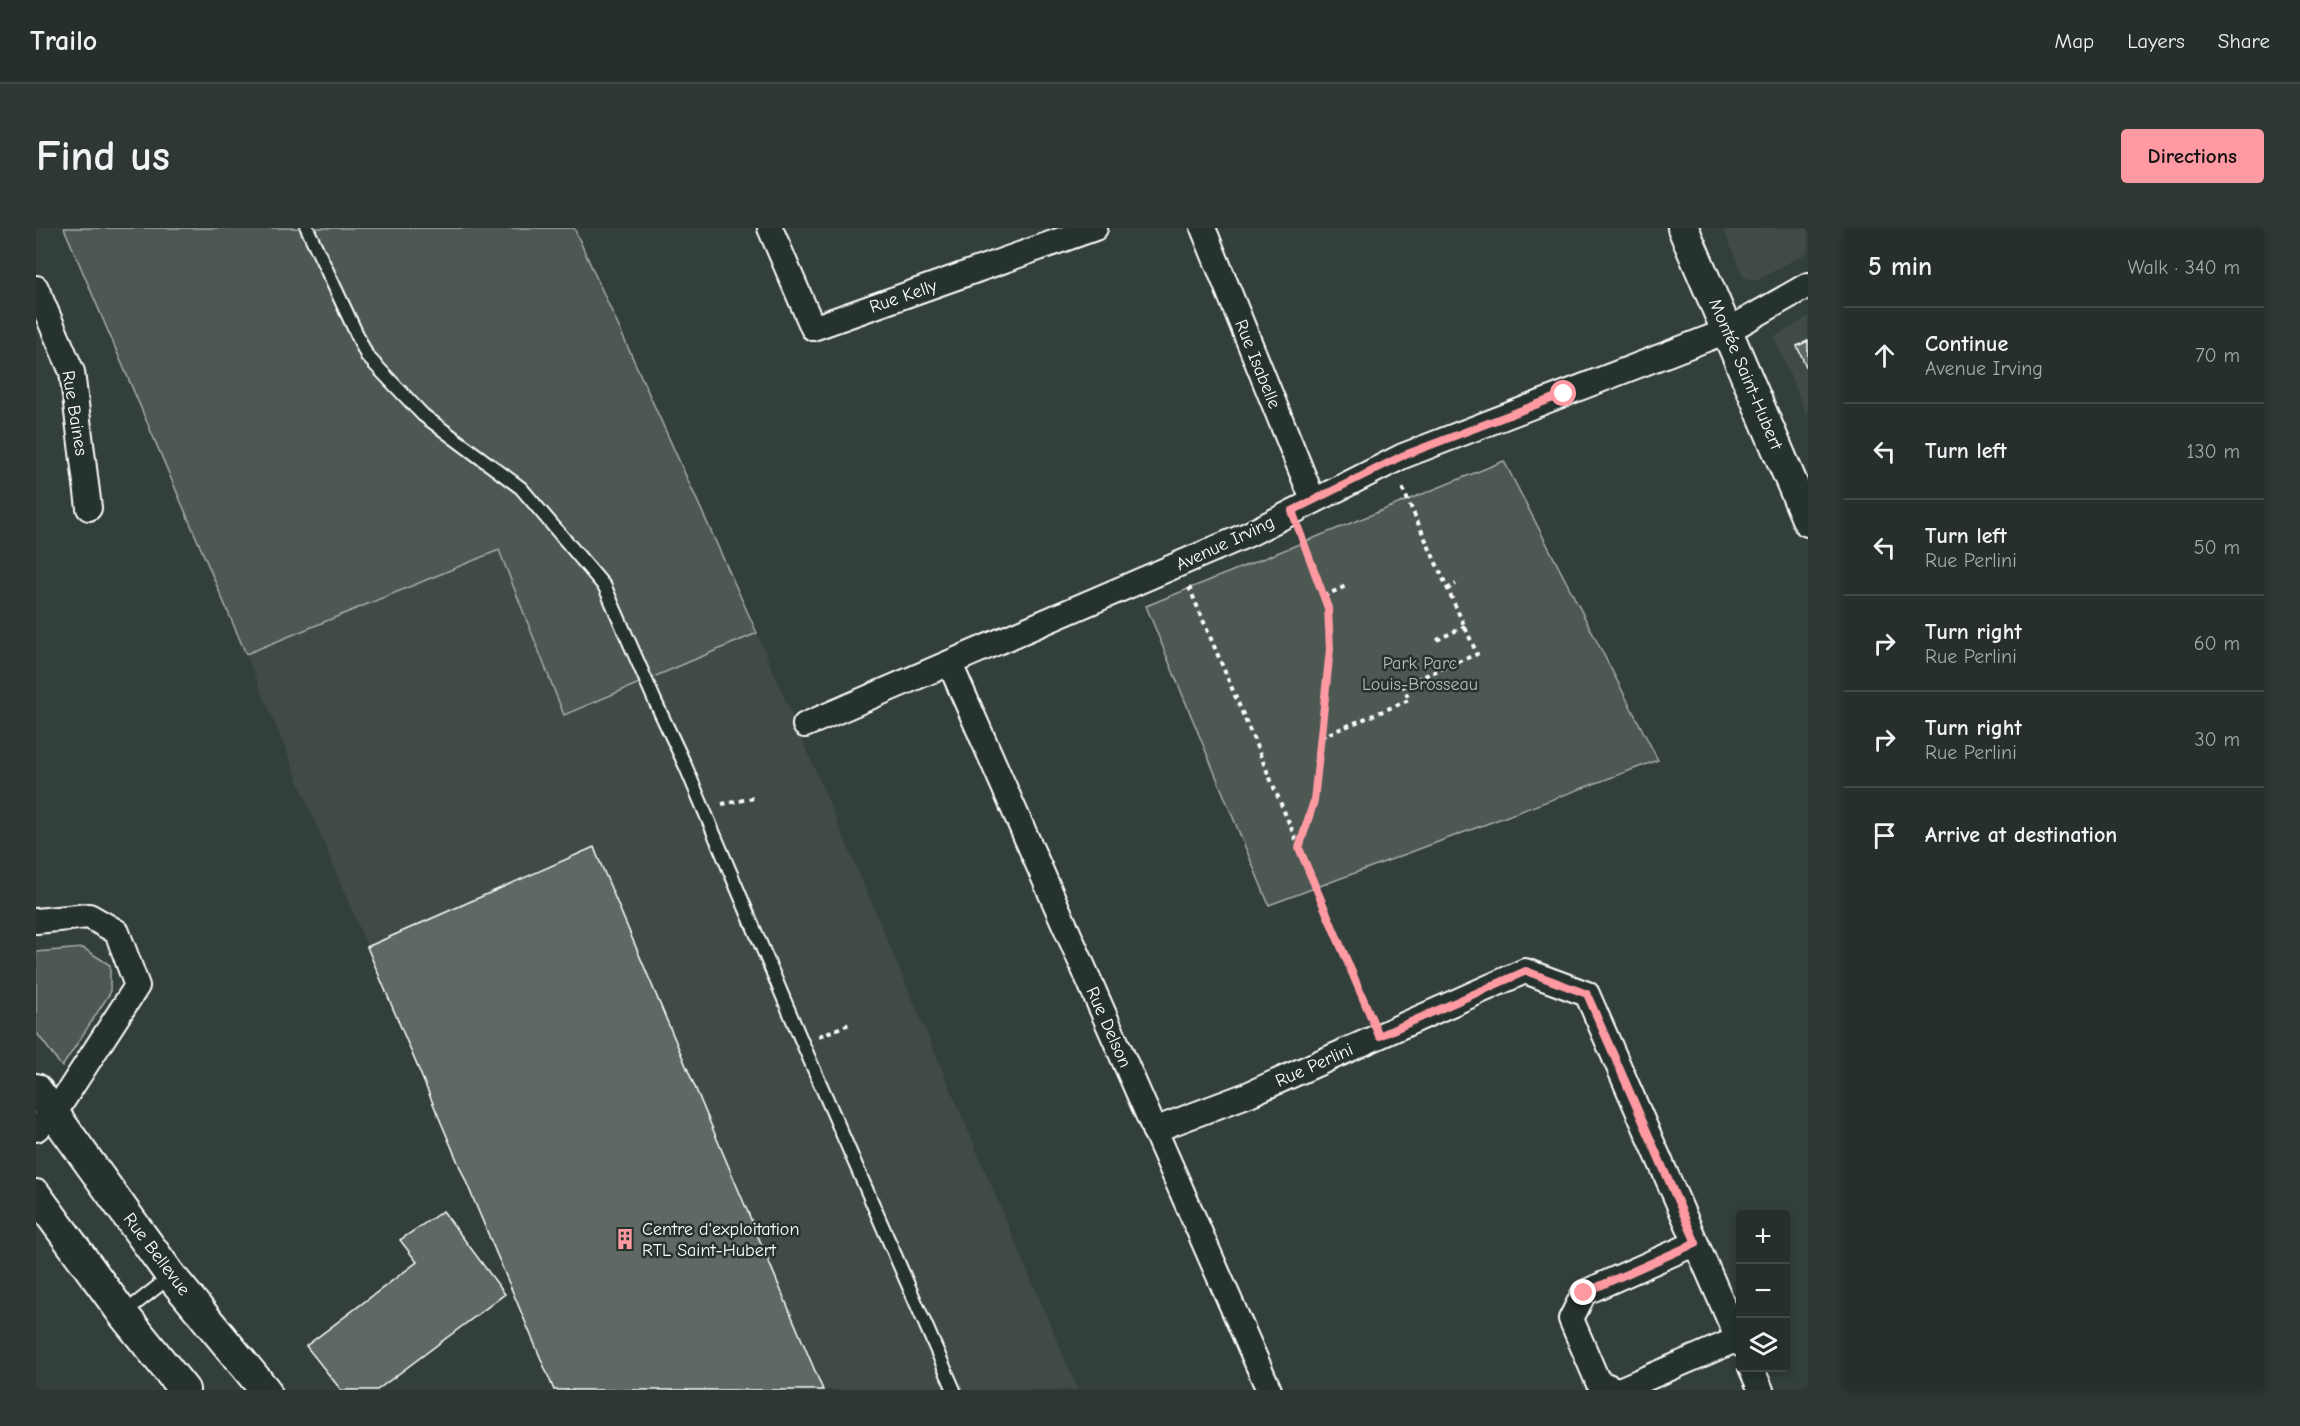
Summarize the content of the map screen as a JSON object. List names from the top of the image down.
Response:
{
  "streets": {
    "street": [
      "Rue Kelly",
      "Rue Isabelle",
      "Montée Saint-Hubert",
      "Rue Baines",
      "Avenue Irving",
      "Rue Delson",
      "Rue Perlini",
      "Rue Bellevue"
    ]
  },
  "crossings": [
    ["Rue Isabelle", "Avenue Irving"],
    ["Montée Saint-Hubert", "Avenue Irving"],
    ["Avenue Irving", "Rue Delson"],
    ["Rue Delson", "Rue Perlini"]
  ],
  "parks": ["Park Parc Louis-Brosseau"],
  "places": {
    "building": ["Centre d'exploitation RTL Saint-Hubert"]
  },
  "page": {
    "header": "Trailo",
    "nav": ["Map", "Layers", "Share"],
    "buttons": "Directions",
    "title": "Find us",
    "heading": ["5 min", "Walk · 340 m"],
    "list": [
      ["Continue", "Avenue Irving", "70 m"],
      ["Turn left", "130 m"],
      ["Turn left", "Rue Perlini", "50 m"],
      ["Turn right", "Rue Perlini", "60 m"],
      ["Turn right", "Rue Perlini", "30 m"],
      "Arrive at destination"
    ],
    "map_buttons": ["+", "−"]
  }
}
